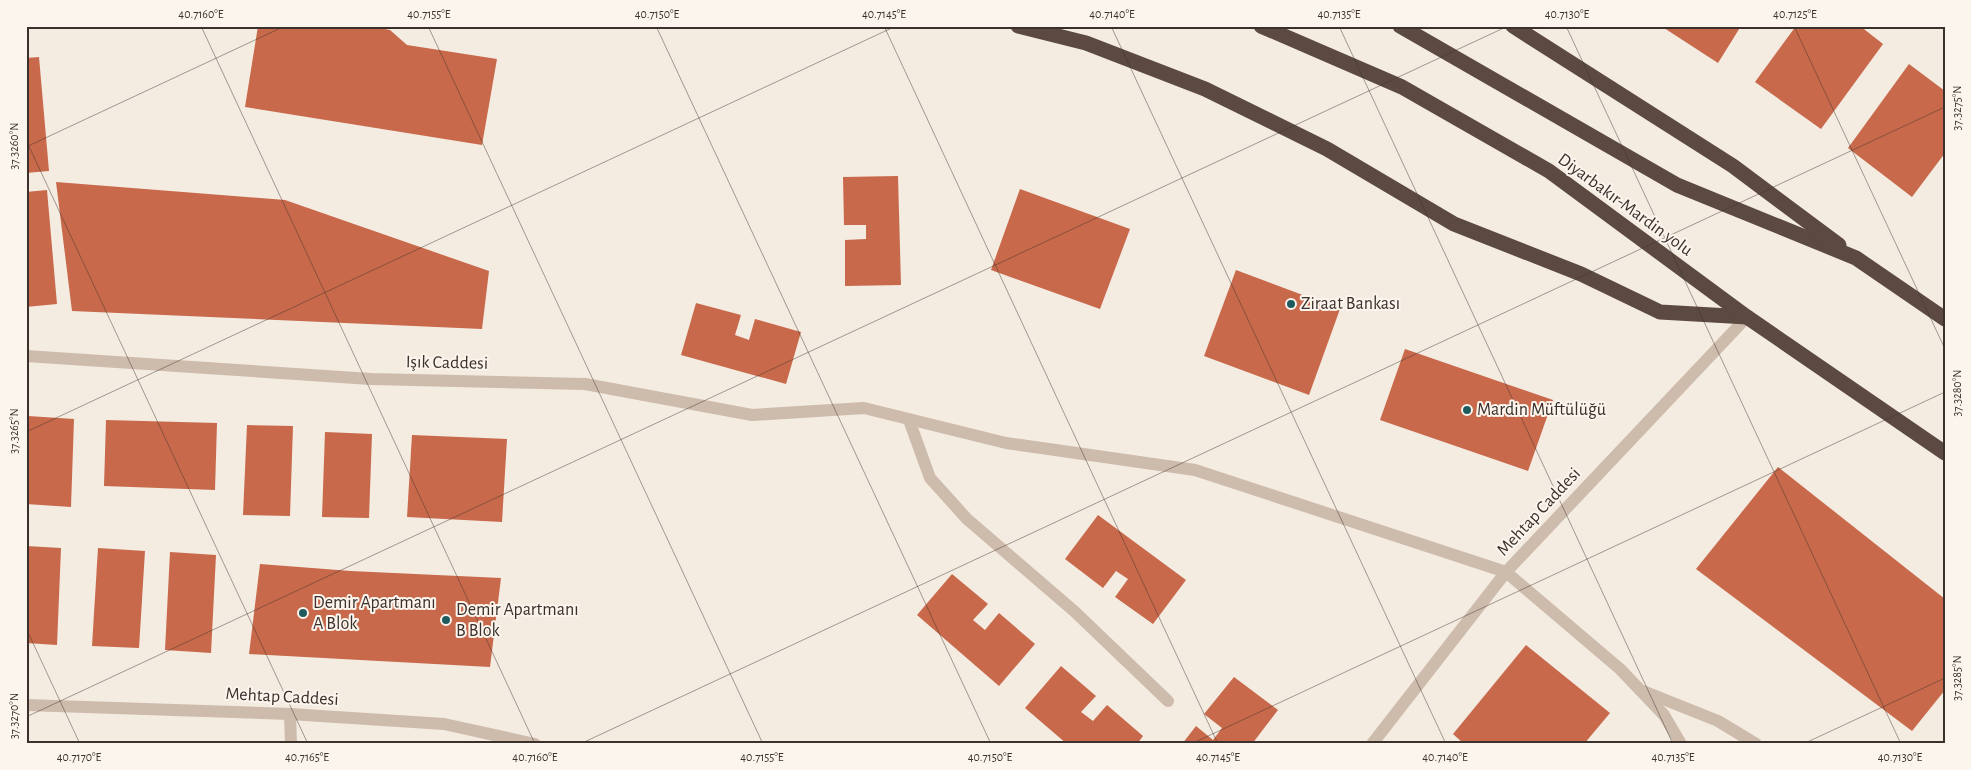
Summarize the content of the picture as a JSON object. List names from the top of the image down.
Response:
{
  "streets": {
    "highway": ["Diyarbakır-Mardin yolu"],
    "street": ["Işık Caddesi", "Mehtap Caddesi"]
  },
  "crossings": [
    ["Diyarbakır-Mardin yolu", "Mehtap Caddesi"],
    ["Işık Caddesi", "Mehtap Caddesi"]
  ],
  "places": [
    "Ziraat Bankası",
    "Mardin Müftülüğü",
    "Demir Apartmanı A Blok",
    "Demir Apartmanı B Blok"
  ],
  "coordinates": [
    "40.7160°E",
    "40.7155°E",
    "40.7150°E",
    "40.7145°E",
    "40.7140°E",
    "40.7135°E",
    "40.7130°E",
    "40.7125°E",
    "37.3275°N",
    "37.3260°N",
    "37.3280°N",
    "37.3265°N",
    "37.3285°N",
    "37.3270°N",
    "40.7170°E",
    "40.7165°E"
  ]
}
